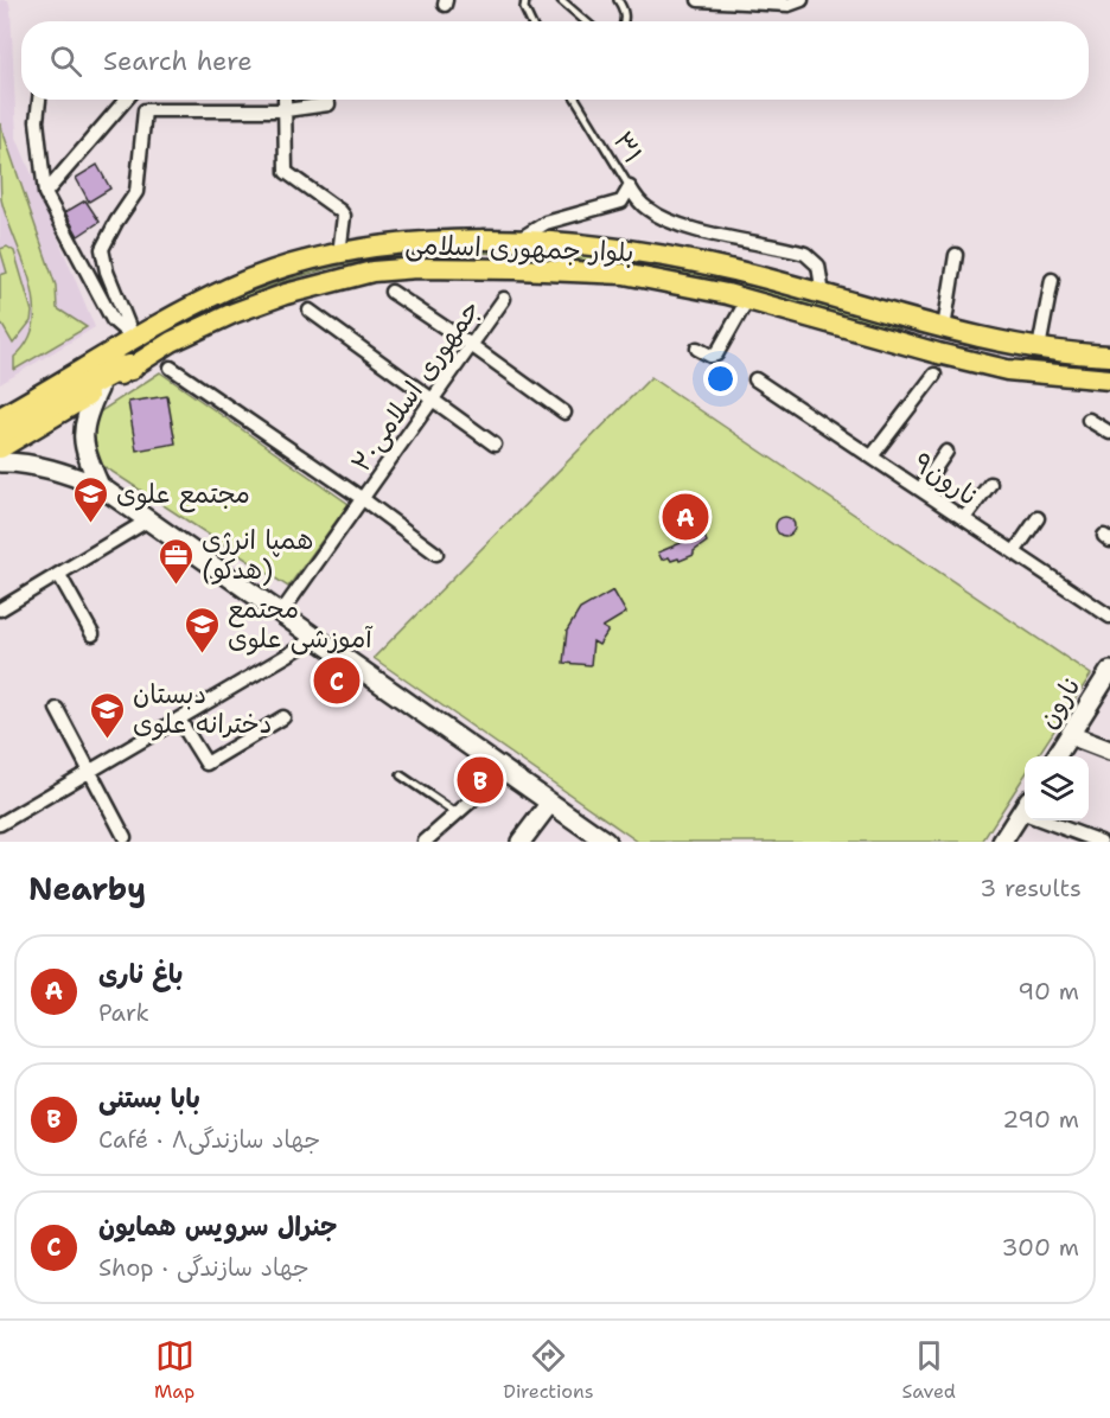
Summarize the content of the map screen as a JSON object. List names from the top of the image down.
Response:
{
  "streets": {
    "main road": ["بلوار جمهوری اسلامی", "نارون"],
    "street": ["جمهوری اسلامی۲۰", "نارون۹"],
    "lane": ["۳۱"]
  },
  "places": {
    "school or university": ["مجتمع علوی", "محتمع آموزشی علوی", "دبستان دخترانه علوی"],
    "office": ["همپا انرژی (هدکو)"]
  },
  "page": {
    "search": "Search here",
    "pins": ["A", "C", "B"],
    "heading": ["Nearby", "3 results"],
    "list": [
      {
        "mark": "A",
        "name": "باغ ناری",
        "note": "Park",
        "value": "90 m"
      },
      {
        "mark": "B",
        "name": "بابا بستنی",
        "note": "Café · جهاد سازندگی۸",
        "value": "290 m"
      },
      {
        "mark": "C",
        "name": "جنرال سرویس همایون",
        "note": "Shop · جهاد سازندگی",
        "value": "300 m"
      }
    ],
    "nav": ["Map", "Directions", "Saved"]
  }
}
